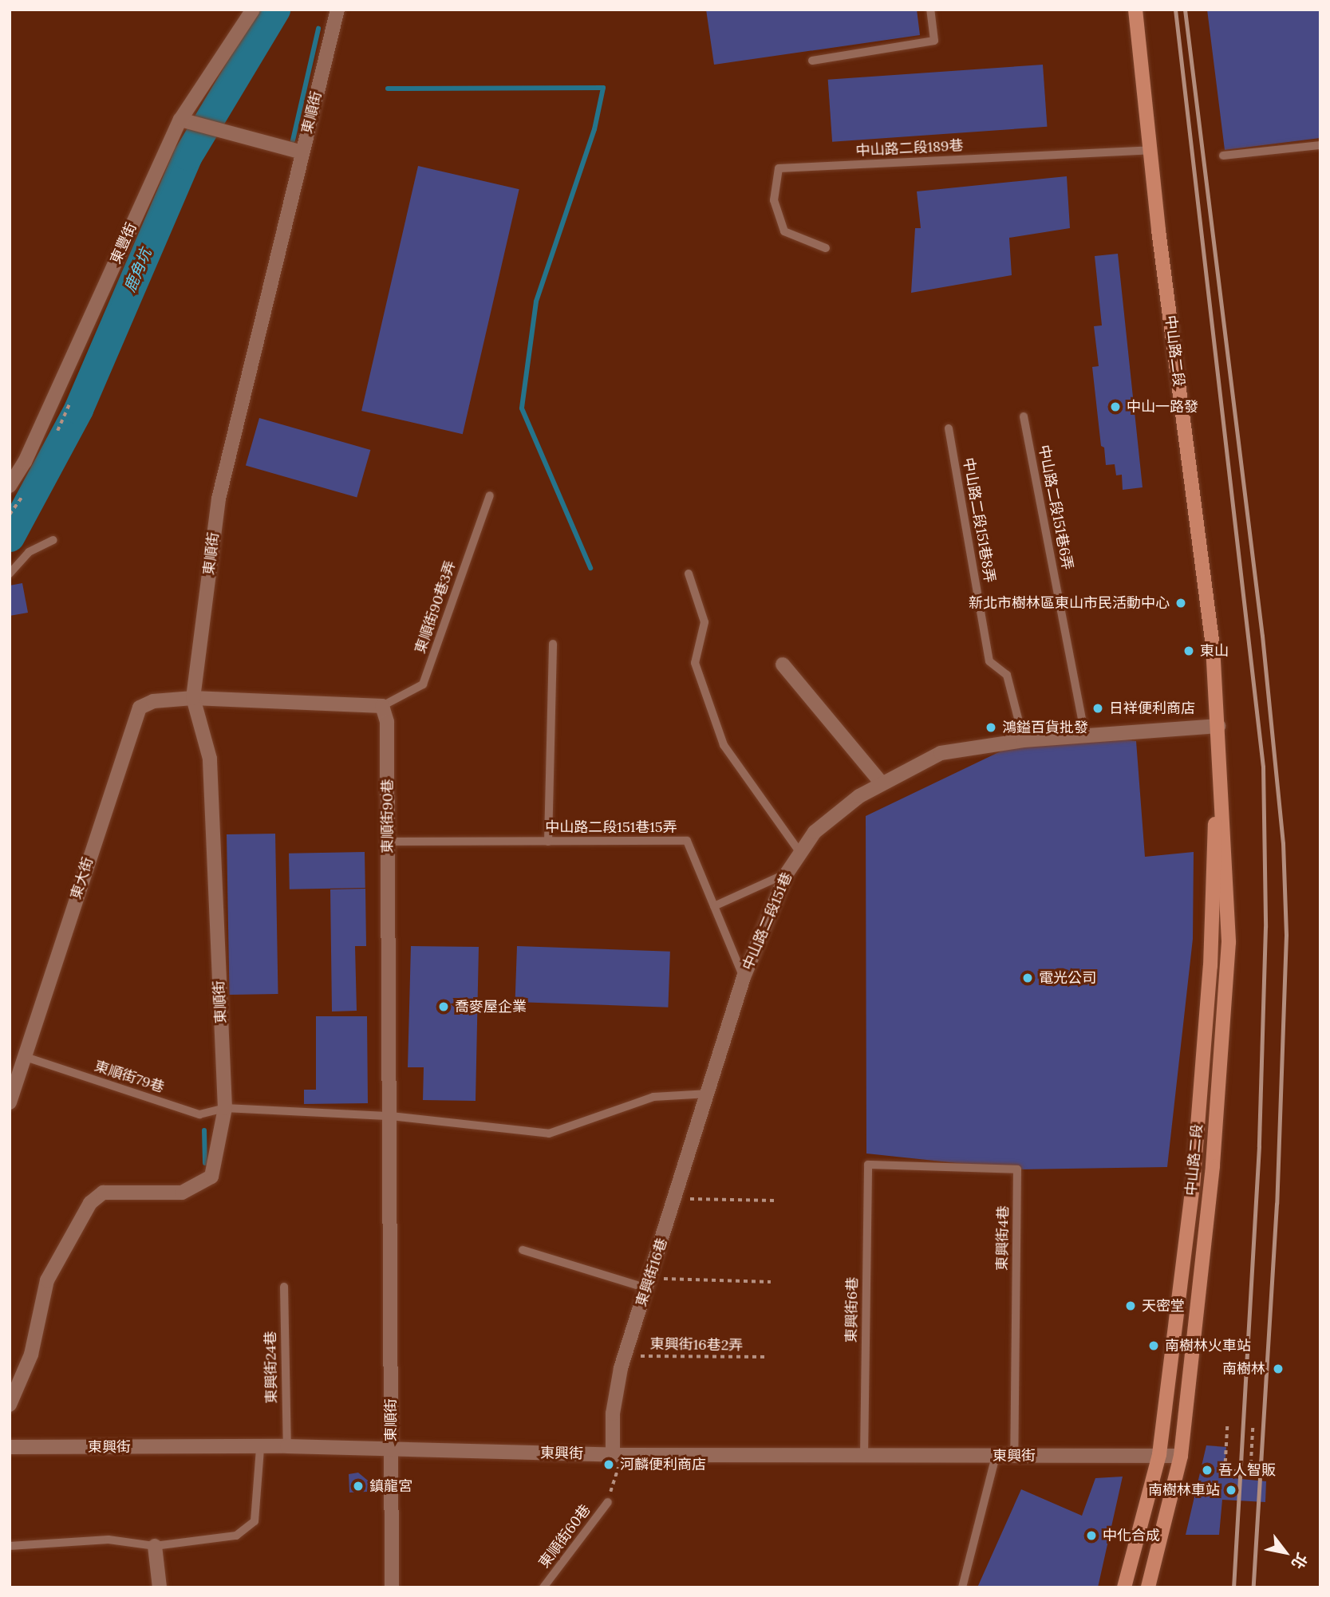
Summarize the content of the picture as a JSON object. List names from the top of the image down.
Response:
{
  "streets": {
    "main road": ["中山路二段"],
    "street": [
      "東順街",
      "東豐街",
      "東順街90巷",
      "東大街",
      "中山路二段151巷",
      "東興街16巷",
      "東興街"
    ],
    "lane": [
      "中山路二段189巷",
      "中山路二段151巷6弄",
      "中山路二段151巷8弄",
      "東順街90巷3弄",
      "中山路二段151巷15弄",
      "東順街79巷",
      "東興街4巷",
      "東興街6巷",
      "東興街24巷",
      "東順街60巷"
    ],
    "path": ["東興街16巷2弄"]
  },
  "crossings": [
    ["東順街", "東順街90巷"],
    ["東順街", "東大街"],
    ["東順街", "東順街79巷"],
    ["東順街", "東興街"],
    ["中山路二段189巷", "中山路二段"],
    ["中山路二段", "中山路二段151巷"],
    ["中山路二段", "東興街"],
    ["中山路二段151巷6弄", "中山路二段151巷"],
    ["中山路二段151巷8弄", "中山路二段151巷"],
    ["東順街90巷3弄", "東順街90巷"],
    ["東順街90巷", "中山路二段151巷15弄"],
    ["中山路二段151巷15弄", "中山路二段151巷"],
    ["中山路二段151巷15弄", "東興街16巷"],
    ["東大街", "東順街79巷"],
    ["中山路二段151巷", "東興街16巷"],
    ["東興街4巷", "東興街6巷"],
    ["東興街4巷", "東興街"],
    ["東興街16巷", "東興街16巷2弄"],
    ["東興街16巷", "東興街"],
    ["東興街6巷", "東興街"],
    ["東興街24巷", "東興街"]
  ],
  "water": ["鹿角坑"],
  "places": [
    "中山一路發",
    "新北市樹林區東山市民活動中心",
    "東山",
    "日祥便利商店",
    "鴻鎰百貨批發",
    "電光公司",
    "喬麥屋企業",
    "天密堂",
    "南樹林火車站",
    "南樹林",
    "河麟便利商店",
    "吾人智販",
    "鎮龍宮",
    "南樹林車站",
    "中化合成"
  ],
  "north": "bottom right"
}
